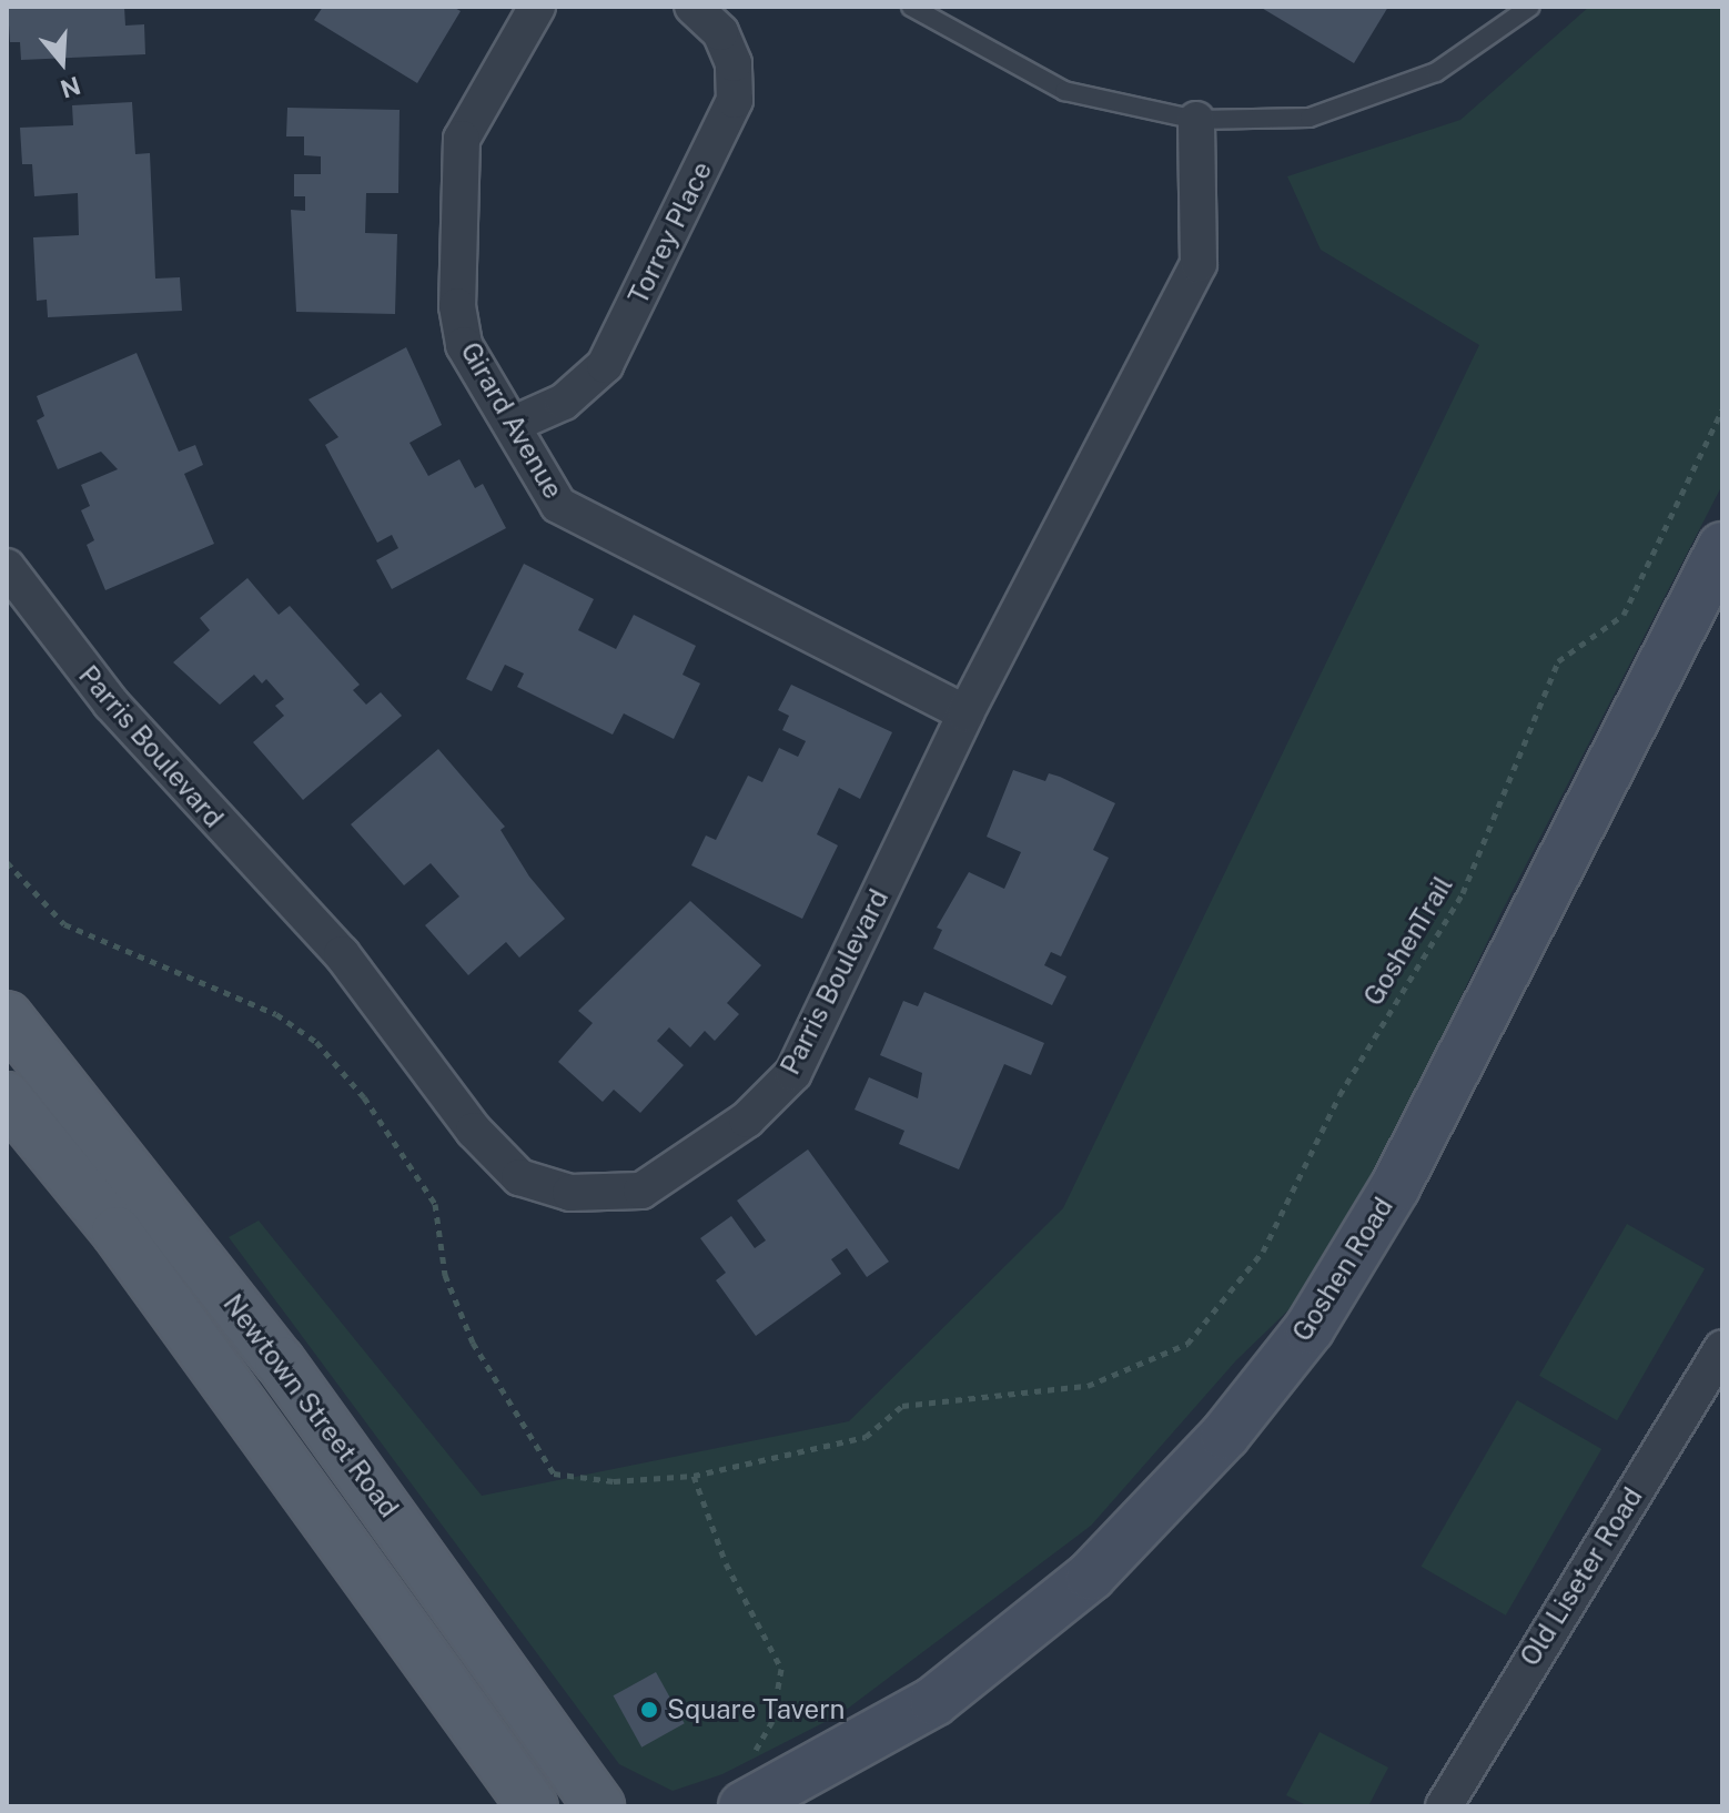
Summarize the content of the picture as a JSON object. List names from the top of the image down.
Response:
{
  "streets": {
    "main road": ["Goshen Road", "Newtown Street Road"],
    "street": [
      "Torrey Place",
      "Girard Avenue",
      "Parris Boulevard",
      "Old Liseter Road"
    ],
    "path": ["GoshenTrail"]
  },
  "crossings": [
    ["Torrey Place", "Girard Avenue"],
    ["Girard Avenue", "Parris Boulevard"]
  ],
  "places": ["Square Tavern"],
  "north": "bottom"
}
